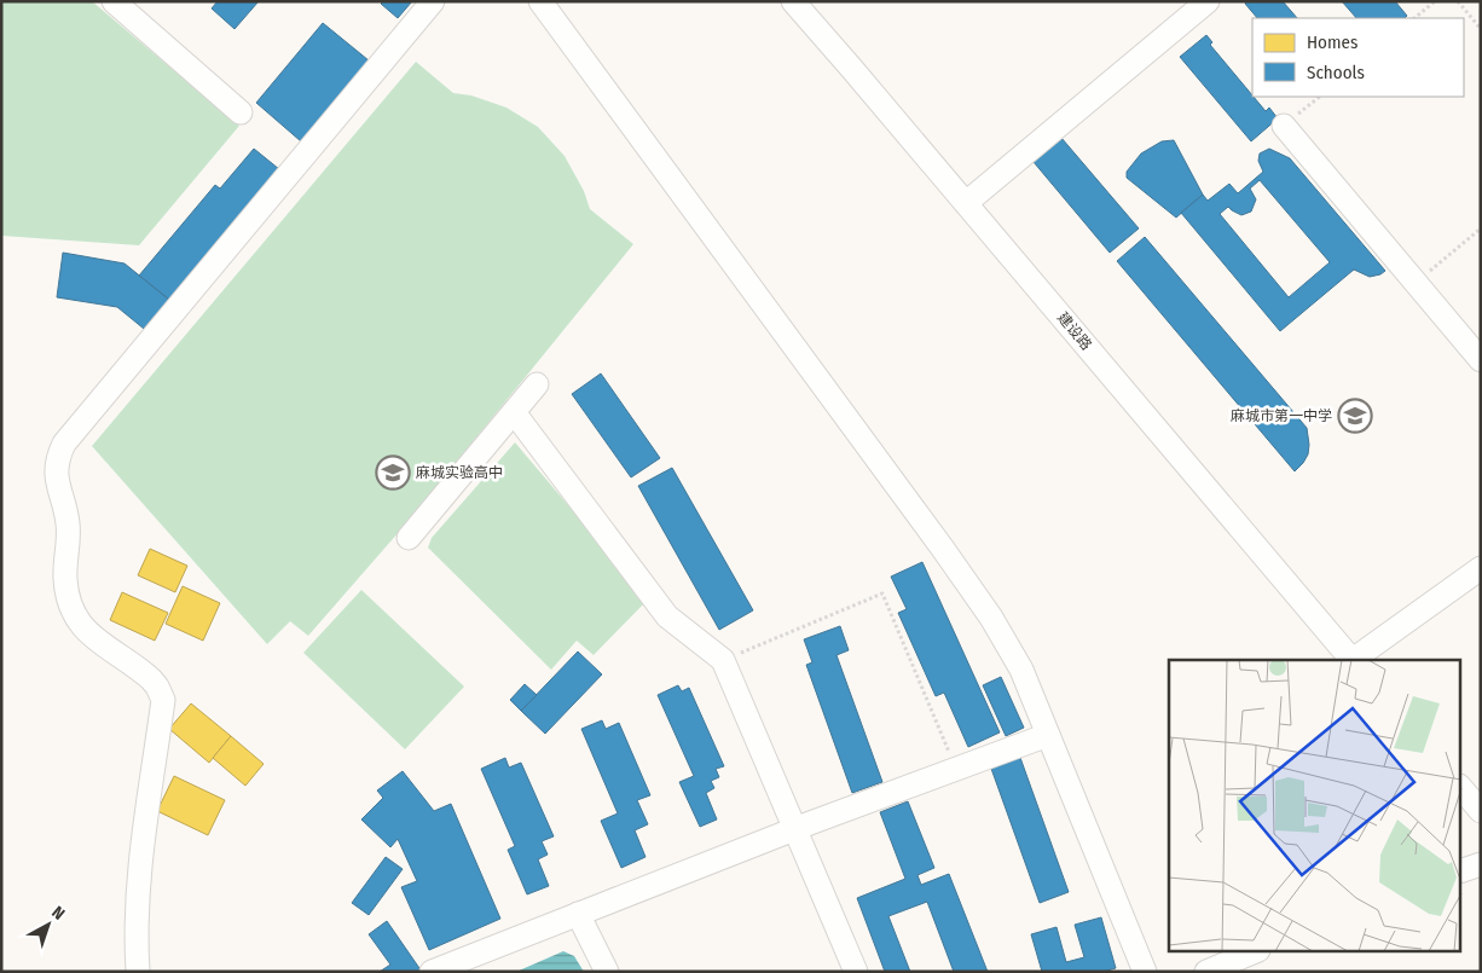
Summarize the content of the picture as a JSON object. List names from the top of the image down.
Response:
{
  "streets": {
    "street": ["建设路"]
  },
  "places": {
    "school or university": ["麻城市第一中学", "麻城实验高中"]
  },
  "legend": ["Homes", "Schools"],
  "north": "top right"
}
